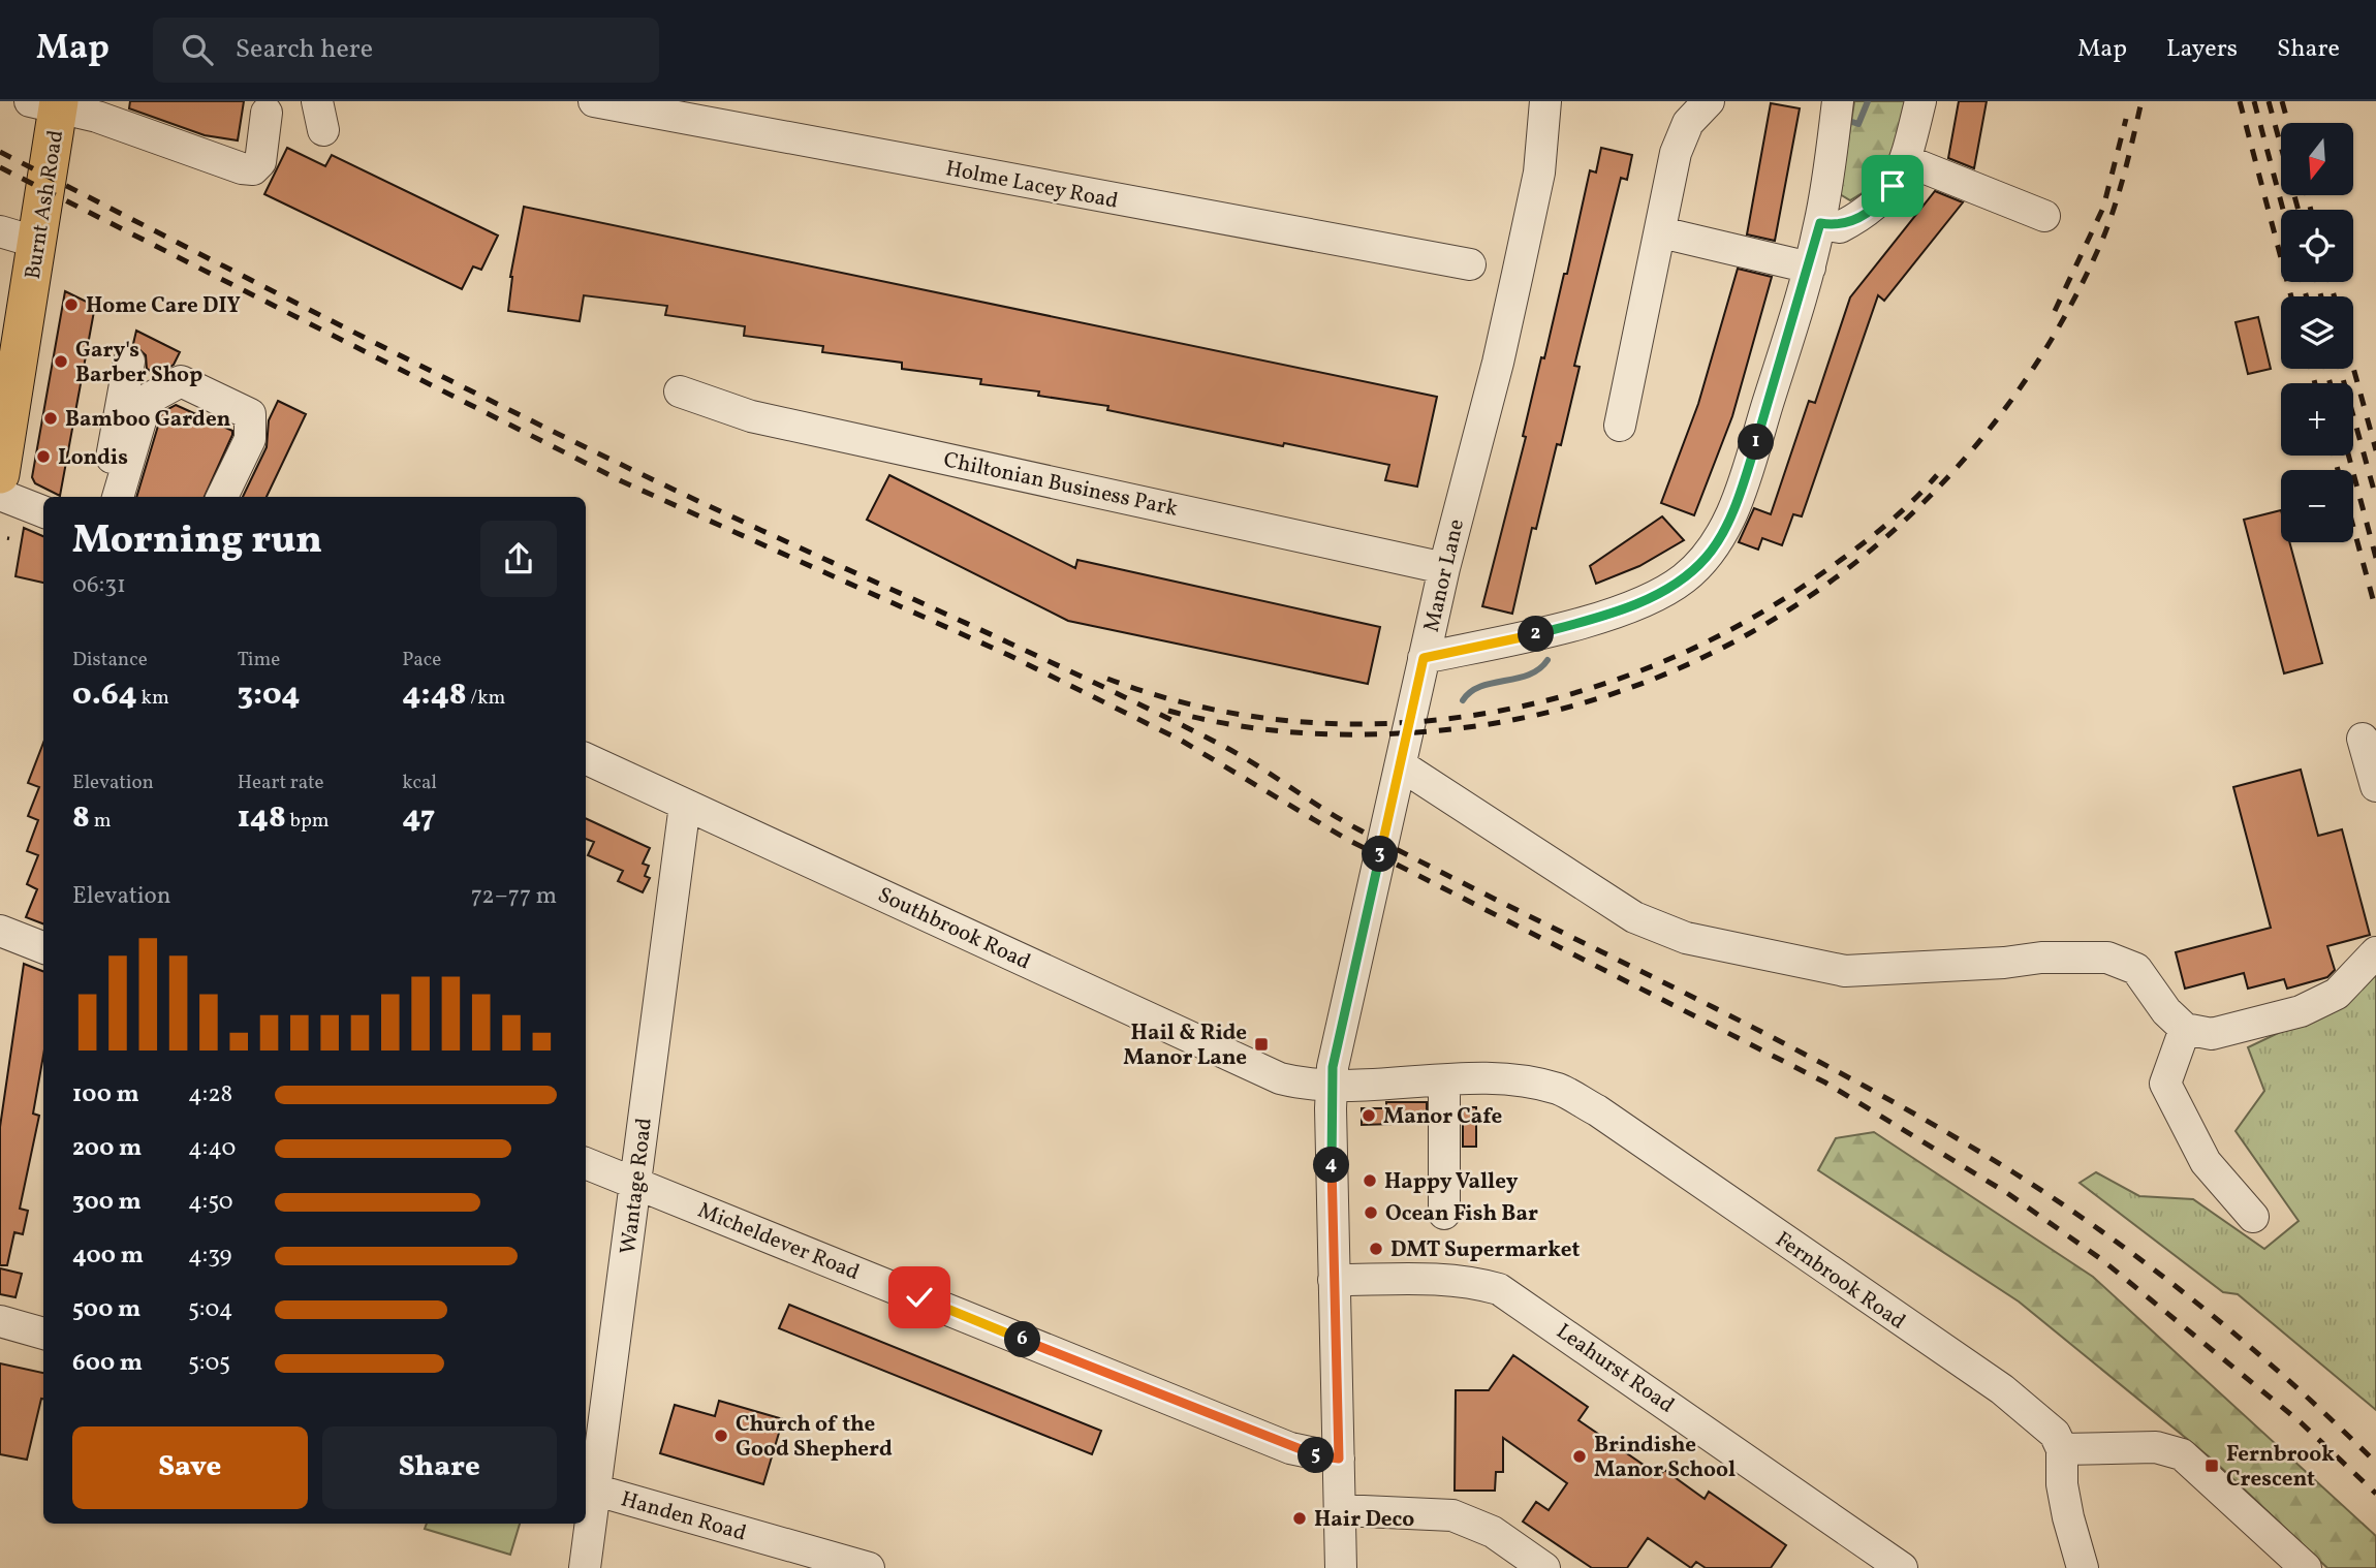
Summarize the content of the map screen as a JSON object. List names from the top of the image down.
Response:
{
  "streets": {
    "main road": ["Burnt Ash Road"],
    "street": [
      "Holme Lacey Road",
      "Chiltonian Business Park",
      "Manor Lane",
      "Southbrook Road",
      "Wantage Road",
      "Micheldever Road",
      "Fernbrook Road",
      "Leahurst Road",
      "Handen Road"
    ]
  },
  "crossings": [
    ["Chiltonian Business Park", "Manor Lane"],
    ["Manor Lane", "Southbrook Road"],
    ["Manor Lane", "Micheldever Road"],
    ["Manor Lane", "Fernbrook Road"],
    ["Manor Lane", "Leahurst Road"],
    ["Southbrook Road", "Wantage Road"],
    ["Southbrook Road", "Fernbrook Road"],
    ["Wantage Road", "Micheldever Road"],
    ["Wantage Road", "Handen Road"]
  ],
  "places": {
    "other": [
      "Home Care DIY",
      "Gary's Barber Shop",
      "Bamboo Garden",
      "Londis",
      "Manor Cafe",
      "Happy Valley",
      "Ocean Fish Bar",
      "DMT Supermarket",
      "Church of the Good Shepherd",
      "Brindishe Manor School",
      "Hair Deco"
    ],
    "transit": ["Hail & Ride Manor Lane", "Fernbrook Crescent"]
  },
  "north": "bottom",
  "page": {
    "header": "Map",
    "search": "Search here",
    "nav": ["Map", "Layers", "Share"],
    "map_buttons": ["+", "−"],
    "pins": [
      "1",
      "2",
      "3",
      "4",
      "6",
      "5"
    ],
    "heading": ["Morning run", "06:31"],
    "stats": [
      ["Distance", "0.64 km"],
      ["Time", "3:04"],
      ["Pace", "4:48 /km"],
      ["Elevation", "8 m"],
      ["Heart rate", "148 bpm"],
      ["kcal", "47"]
    ],
    "chart": ["Elevation", "72–77 m"],
    "list": [
      {
        "name": "100 m",
        "note": "4:28"
      },
      {
        "name": "200 m",
        "note": "4:40"
      },
      {
        "name": "300 m",
        "note": "4:50"
      },
      {
        "name": "400 m",
        "note": "4:39"
      },
      {
        "name": "500 m",
        "note": "5:04"
      },
      {
        "name": "600 m",
        "note": "5:05"
      }
    ],
    "buttons": ["Save", "Share"]
  }
}
